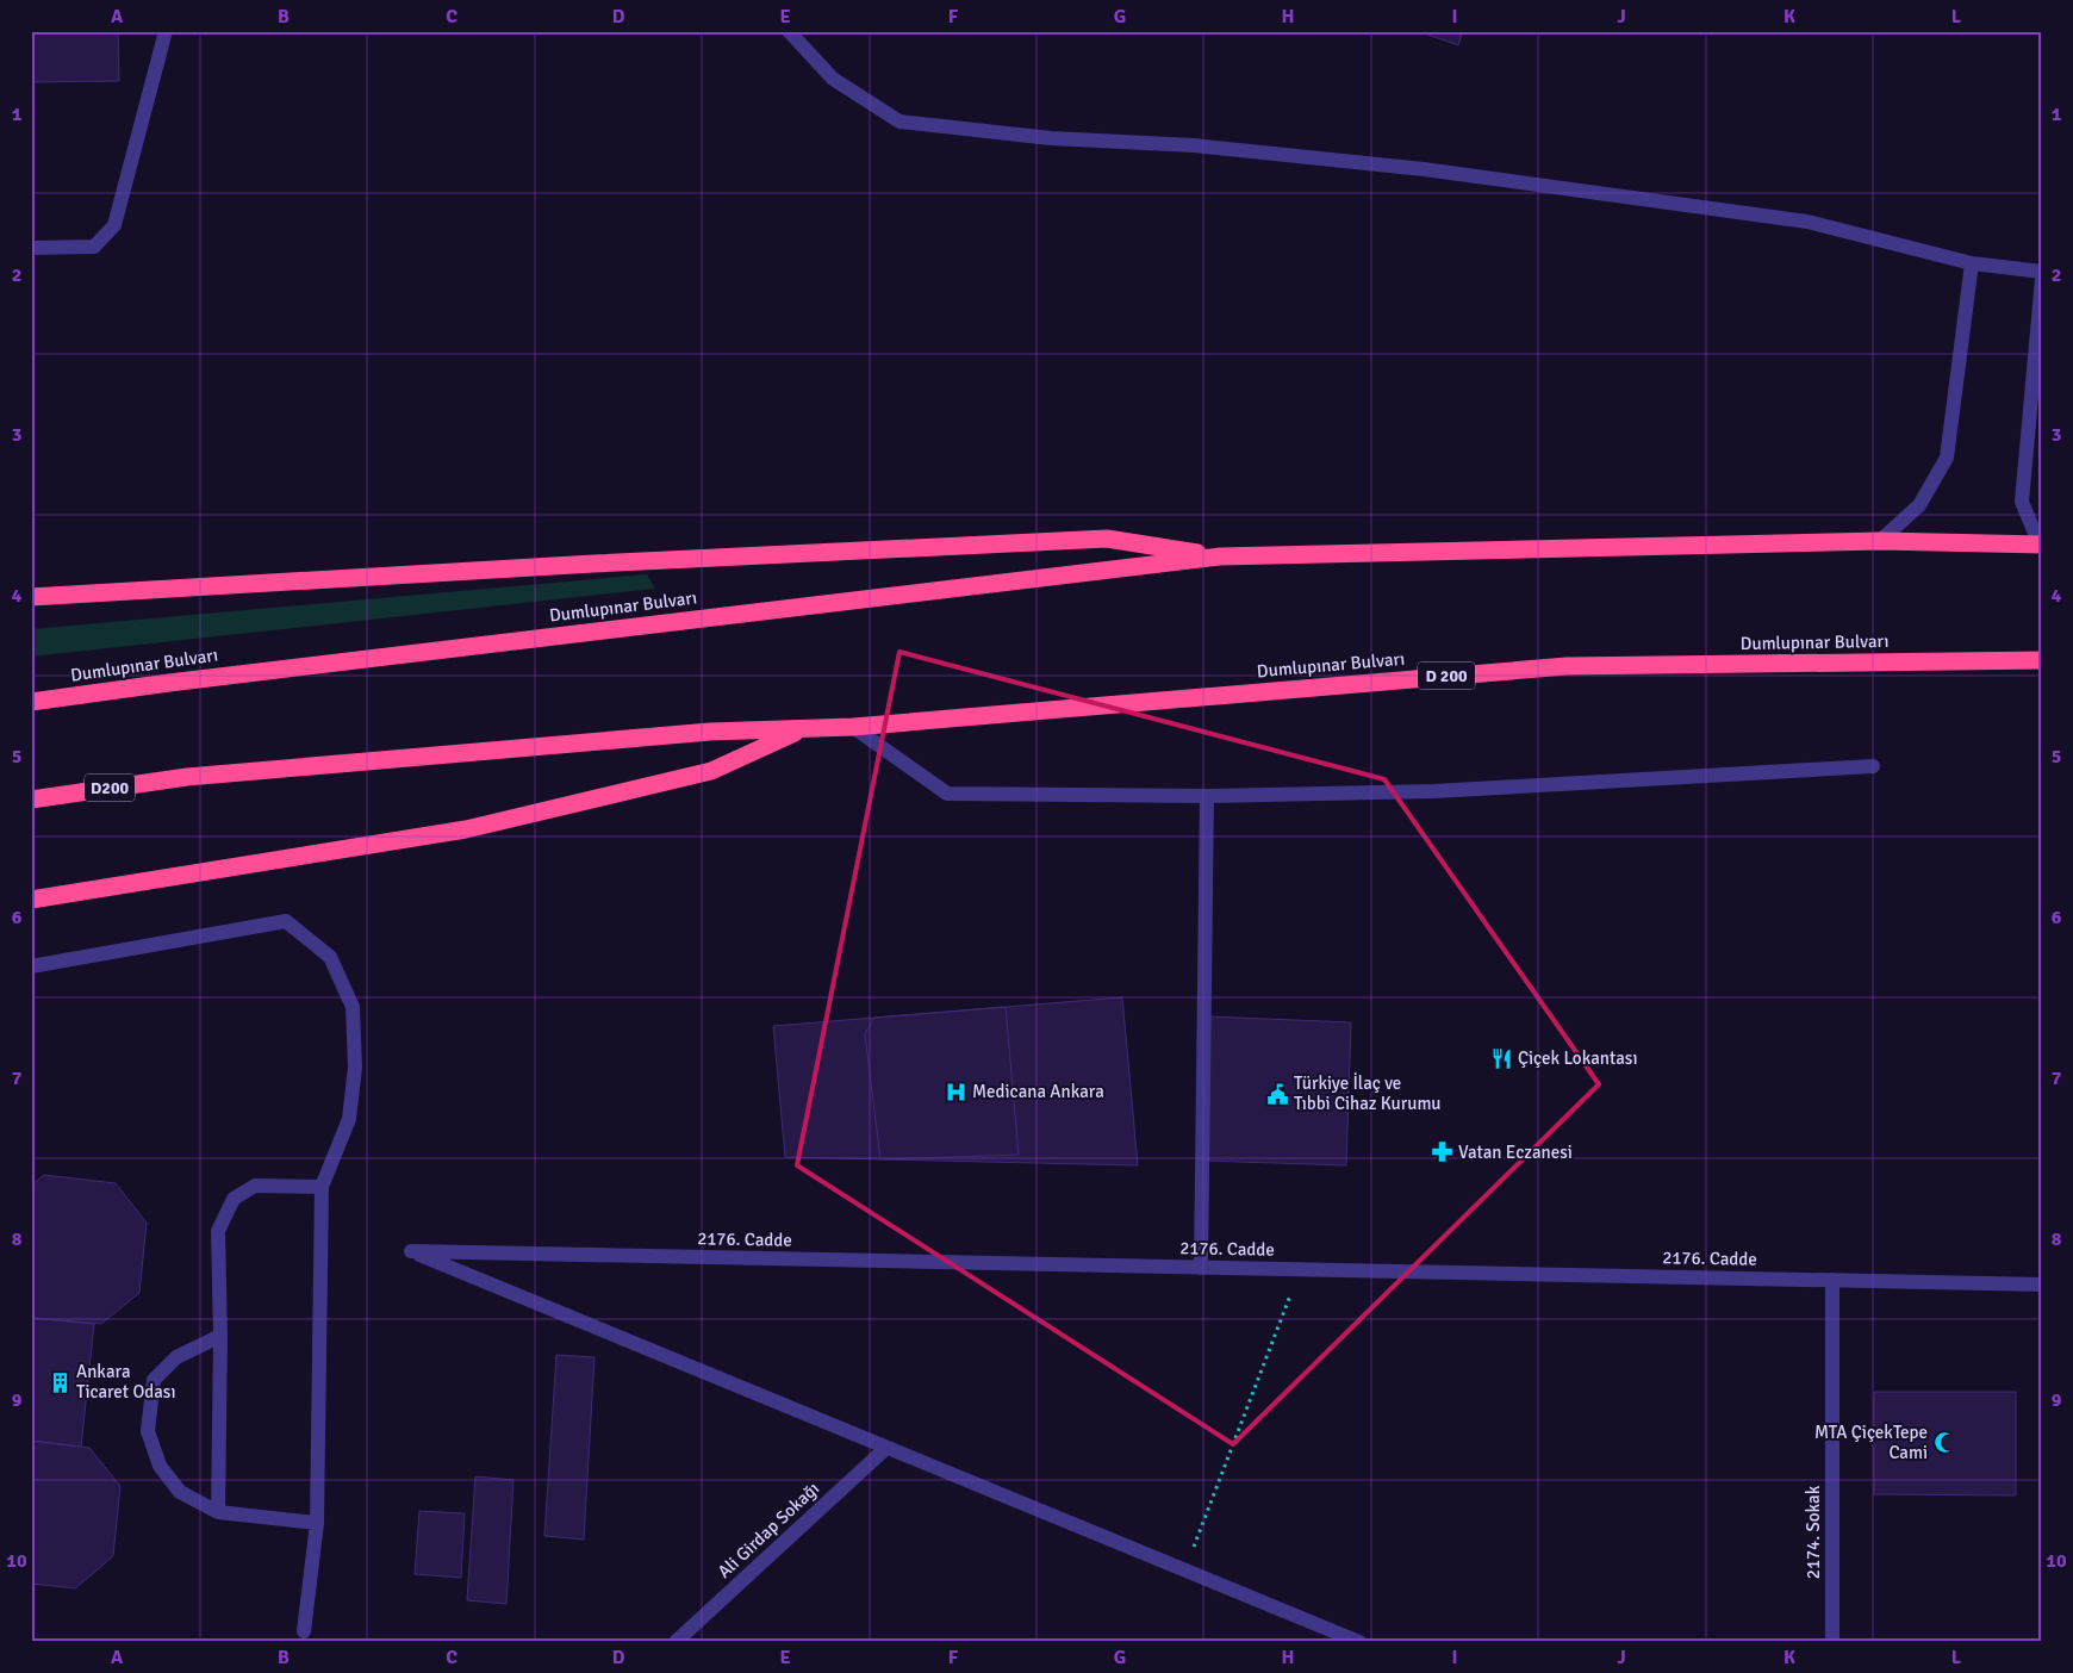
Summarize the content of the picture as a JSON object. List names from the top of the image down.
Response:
{
  "streets": {
    "highway": ["Dumlupınar Bulvarı", "D 200", "D200"],
    "street": ["2176. Cadde", "Ali Girdap Sokağı", "2174. Sokak"]
  },
  "crossings": [
    ["2176. Cadde", "Ali Girdap Sokağı"],
    ["2176. Cadde", "2174. Sokak"]
  ],
  "places": {
    "restaurant": ["Çiçek Lokantası"],
    "hospital": ["Medicana Ankara"],
    "public building": ["Türkiye İlaç ve Tıbbi Cihaz Kurumu"],
    "pharmacy": ["Vatan Eczanesi"],
    "building": ["Ankara Ticaret Odası"],
    "mosque": ["MTA ÇiçekTepe Cami"]
  },
  "grid": {
    "columns": [
      "A",
      "B",
      "C",
      "D",
      "E",
      "F",
      "G",
      "H",
      "I",
      "J",
      "K",
      "L"
    ],
    "rows": [
      "1",
      "2",
      "3",
      "4",
      "5",
      "6",
      "7",
      "8",
      "9",
      "10"
    ]
  }
}
